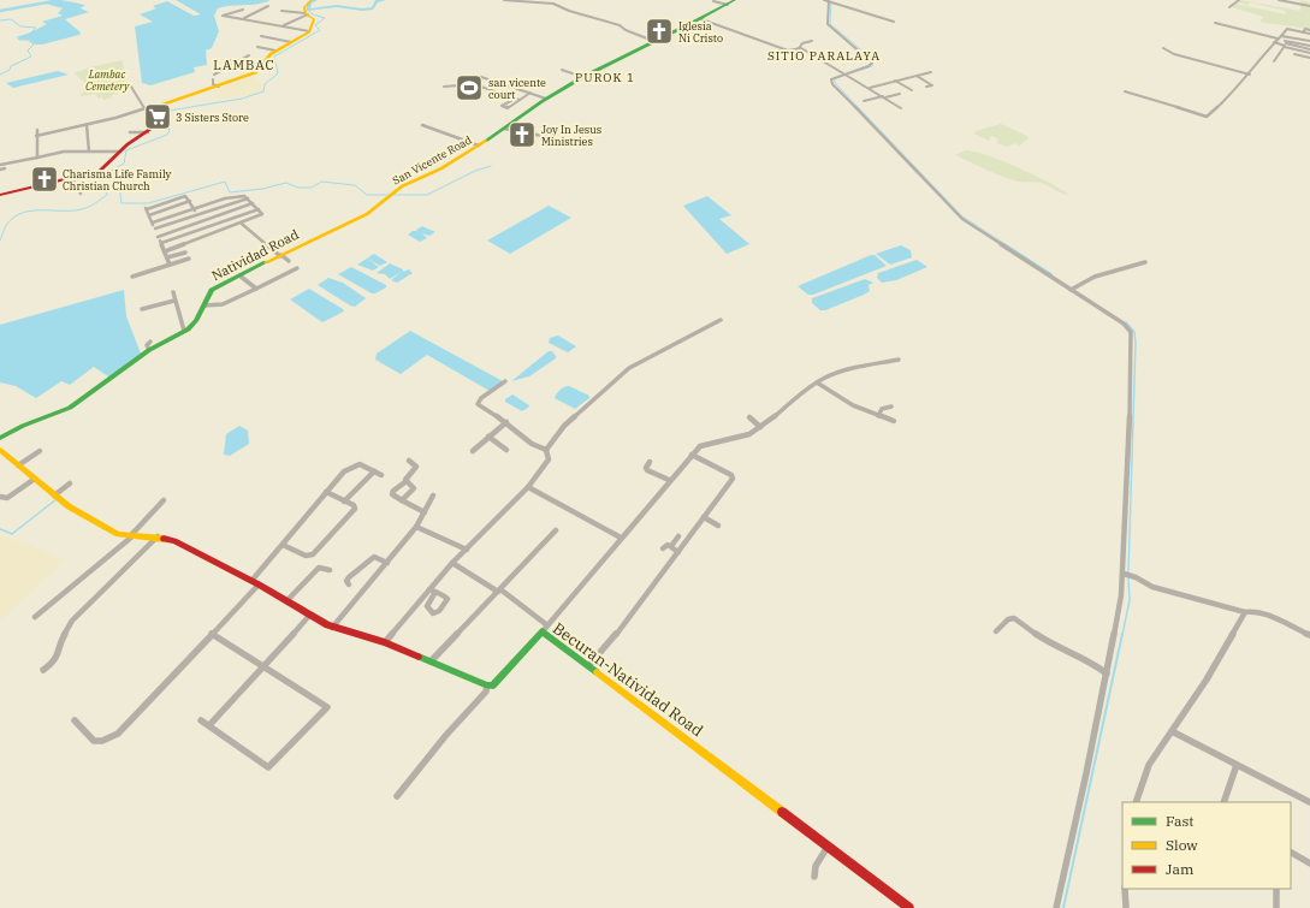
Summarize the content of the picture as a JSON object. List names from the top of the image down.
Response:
{
  "streets": {
    "street": ["San Vicente Road", "Natividad Road", "Becuran-Natividad Road"]
  },
  "crossings": [
    ["San Vicente Road", "Natividad Road"]
  ],
  "districts": ["SITIO PARALAYA", "LAMBAC", "PUROK 1"],
  "parks": ["Lambac Cemetery"],
  "places": {
    "church": ["Iglesia Ni Cristo", "Joy In Jesus Ministries", "Charisma Life Family Christian Church"],
    "sports": ["san vicente court"],
    "supermarket": ["3 Sisters Store"]
  },
  "legend": ["Fast", "Slow", "Jam"]
}
